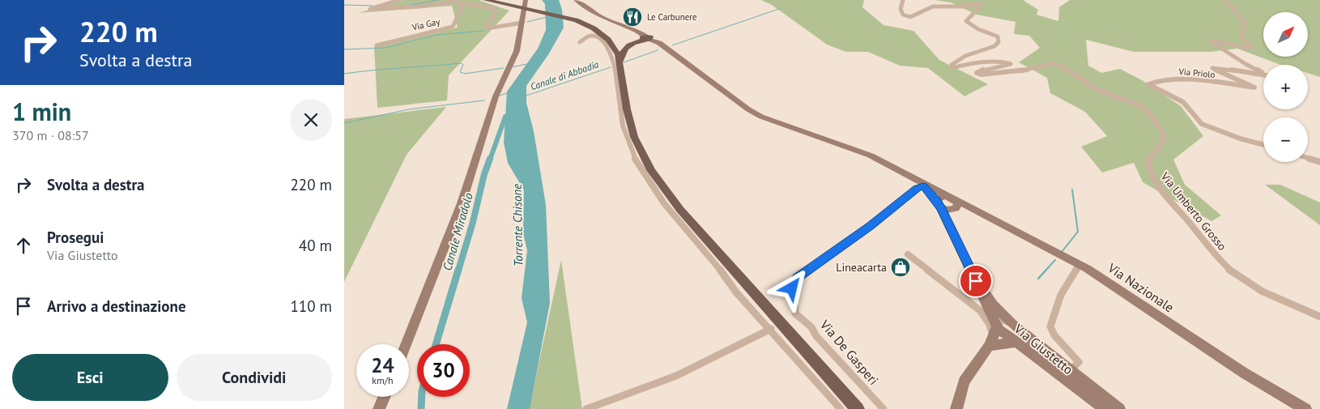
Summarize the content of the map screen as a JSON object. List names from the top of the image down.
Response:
{
  "streets": {
    "main road": ["Via Nazionale", "Via Giustetto"],
    "street": [
      "Via Gay",
      "Via Priolo",
      "Via Umberto Grosso",
      "Via De Gasperi"
    ]
  },
  "crossings": [
    ["Via Giustetto", "Via De Gasperi"]
  ],
  "water": ["Canale di Abbadia", "Torrente Chisone", "Canale Miradolo"],
  "places": {
    "restaurant": ["Le Carbunere"],
    "shop": ["Lineacarta"]
  },
  "north": "top right",
  "page": {
    "turn": ["220 m", "Svolta a destra"],
    "map_buttons": ["+", "−"],
    "heading": ["1 min", "370 m · 08:57"],
    "list": [
      {
        "name": "Svolta a destra",
        "value": "220 m"
      },
      {
        "name": "Prosegui",
        "note": "Via Giustetto",
        "value": "40 m"
      },
      {
        "name": "Arrivo a destinazione",
        "value": "110 m"
      }
    ],
    "speed": "24 km/h",
    "limit": "30",
    "buttons": ["Esci", "Condividi"]
  }
}
